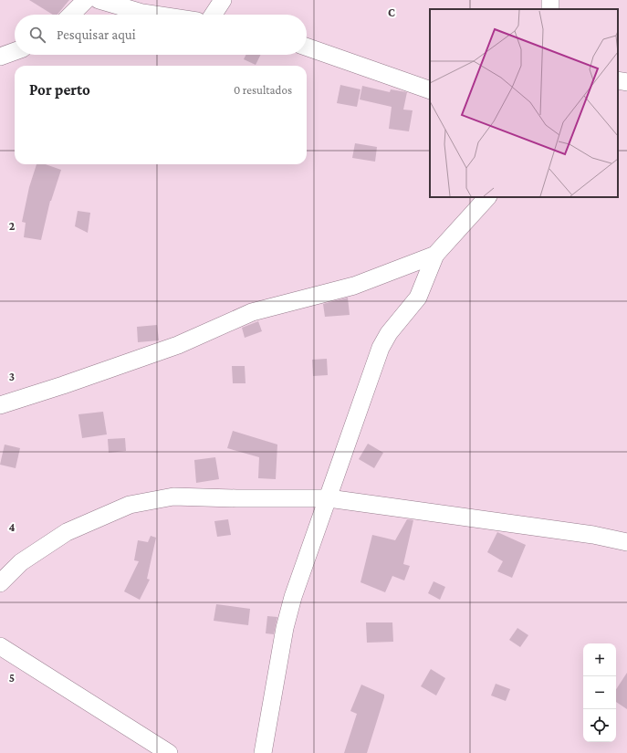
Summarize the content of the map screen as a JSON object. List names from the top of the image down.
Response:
{
  "page": {
    "search": "Pesquisar aqui",
    "heading": ["Por perto", "0 resultados"],
    "map_buttons": ["+", "−"]
  },
  "grid": {
    "columns": ["C"],
    "rows": [
      "2",
      "3",
      "4",
      "5"
    ]
  }
}
